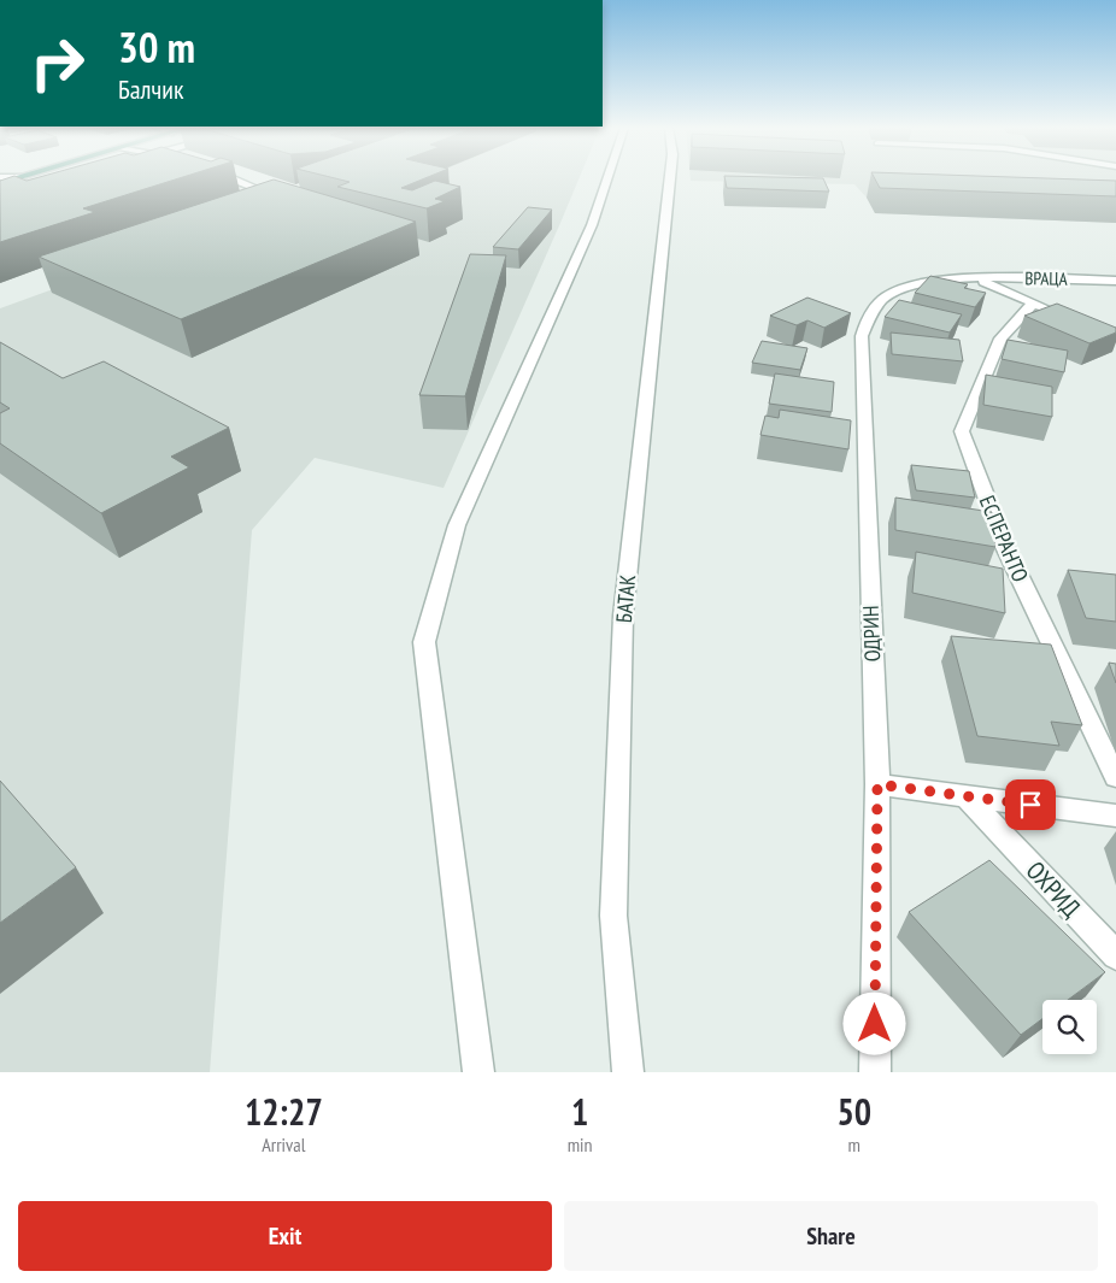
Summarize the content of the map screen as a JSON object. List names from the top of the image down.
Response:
{
  "streets": {
    "street": [
      "ВРАЦА",
      "ЕСПЕРАНТО",
      "БАТАК",
      "ОДРИН",
      "ОХРИД"
    ]
  },
  "crossings": [
    ["ВРАЦА", "ОДРИН"]
  ],
  "page": {
    "turn": ["30 m", "Балчик"],
    "eta": [
      "12:27",
      "Arrival",
      "1",
      "min",
      "50",
      "m"
    ],
    "buttons": ["Exit", "Share"]
  }
}
